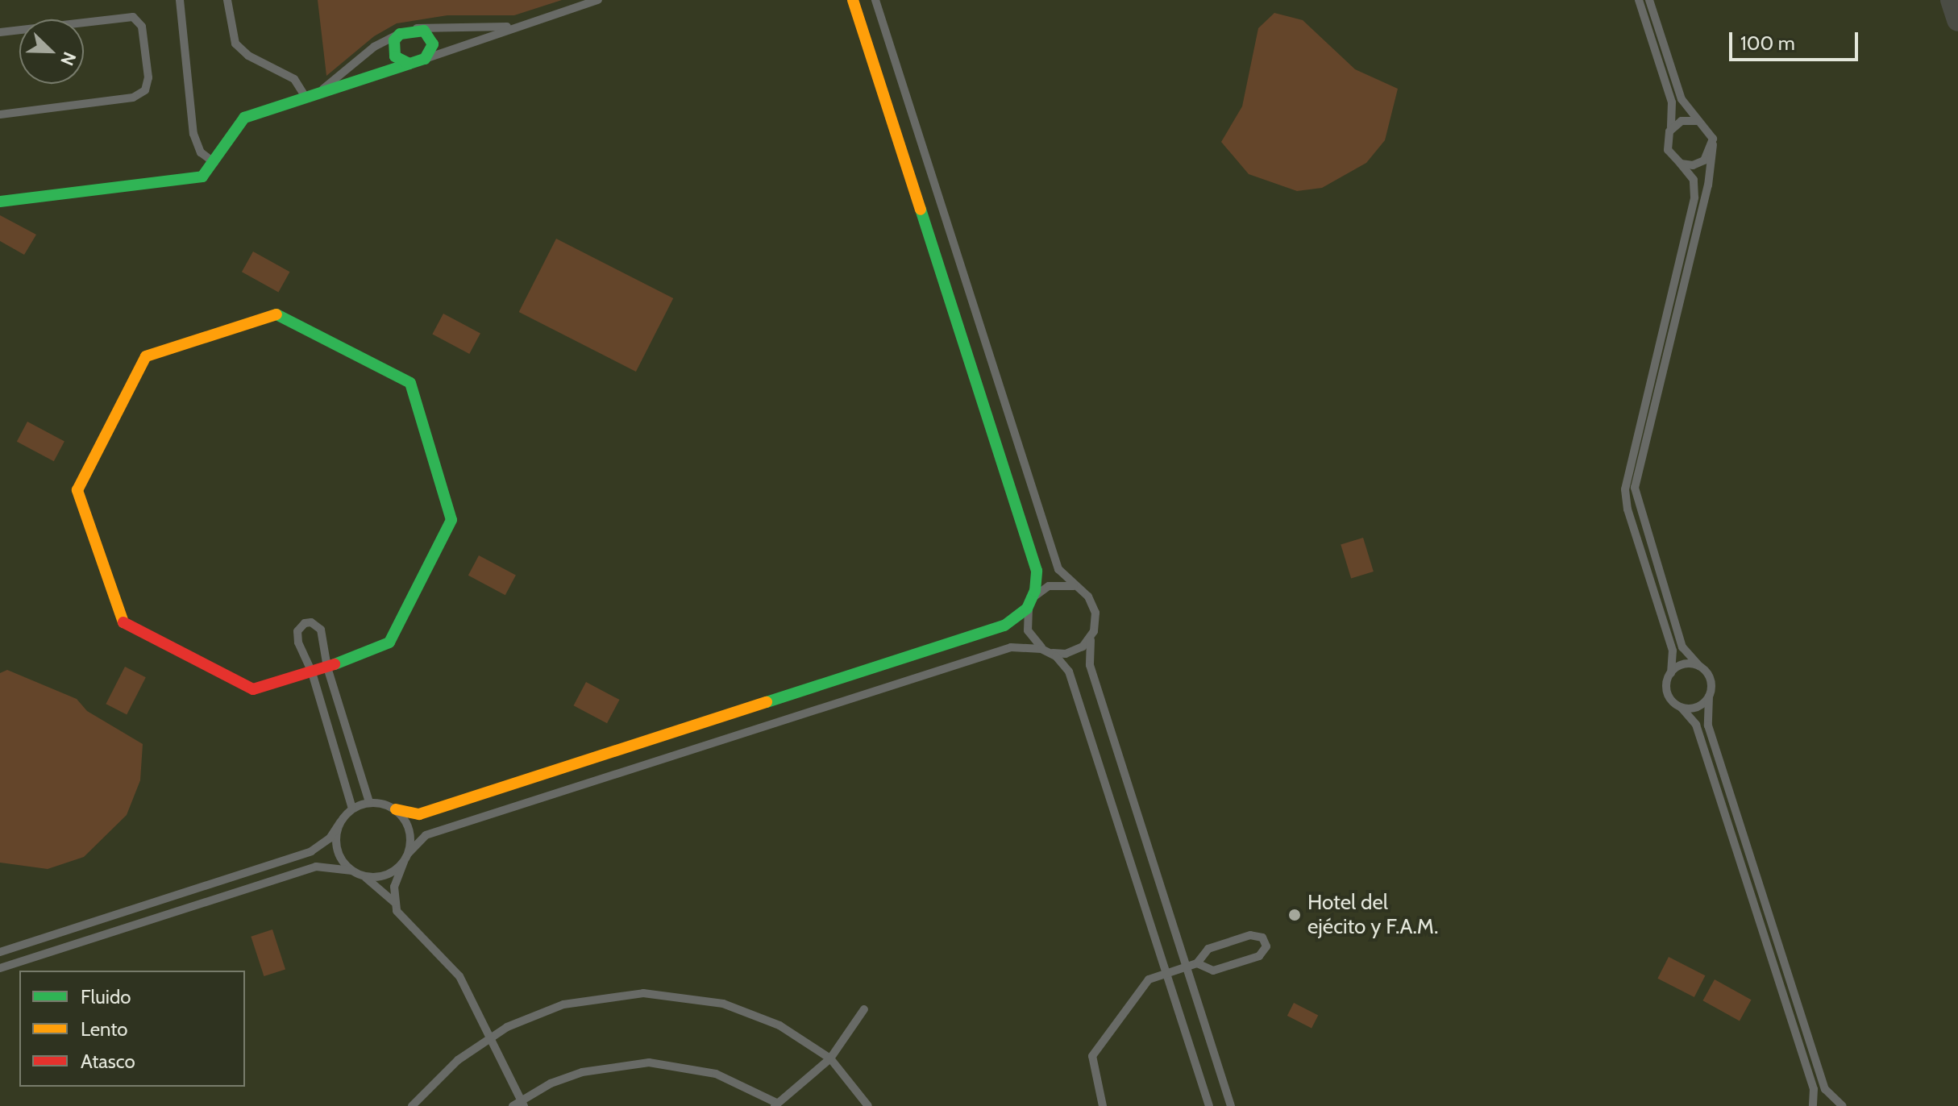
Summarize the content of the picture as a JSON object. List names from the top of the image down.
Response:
{
  "places": ["Hotel del ejécito y F.A.M."],
  "legend": ["Fluido", "Lento", "Atasco"],
  "scale_bar": "100 m",
  "north": "bottom right"
}
